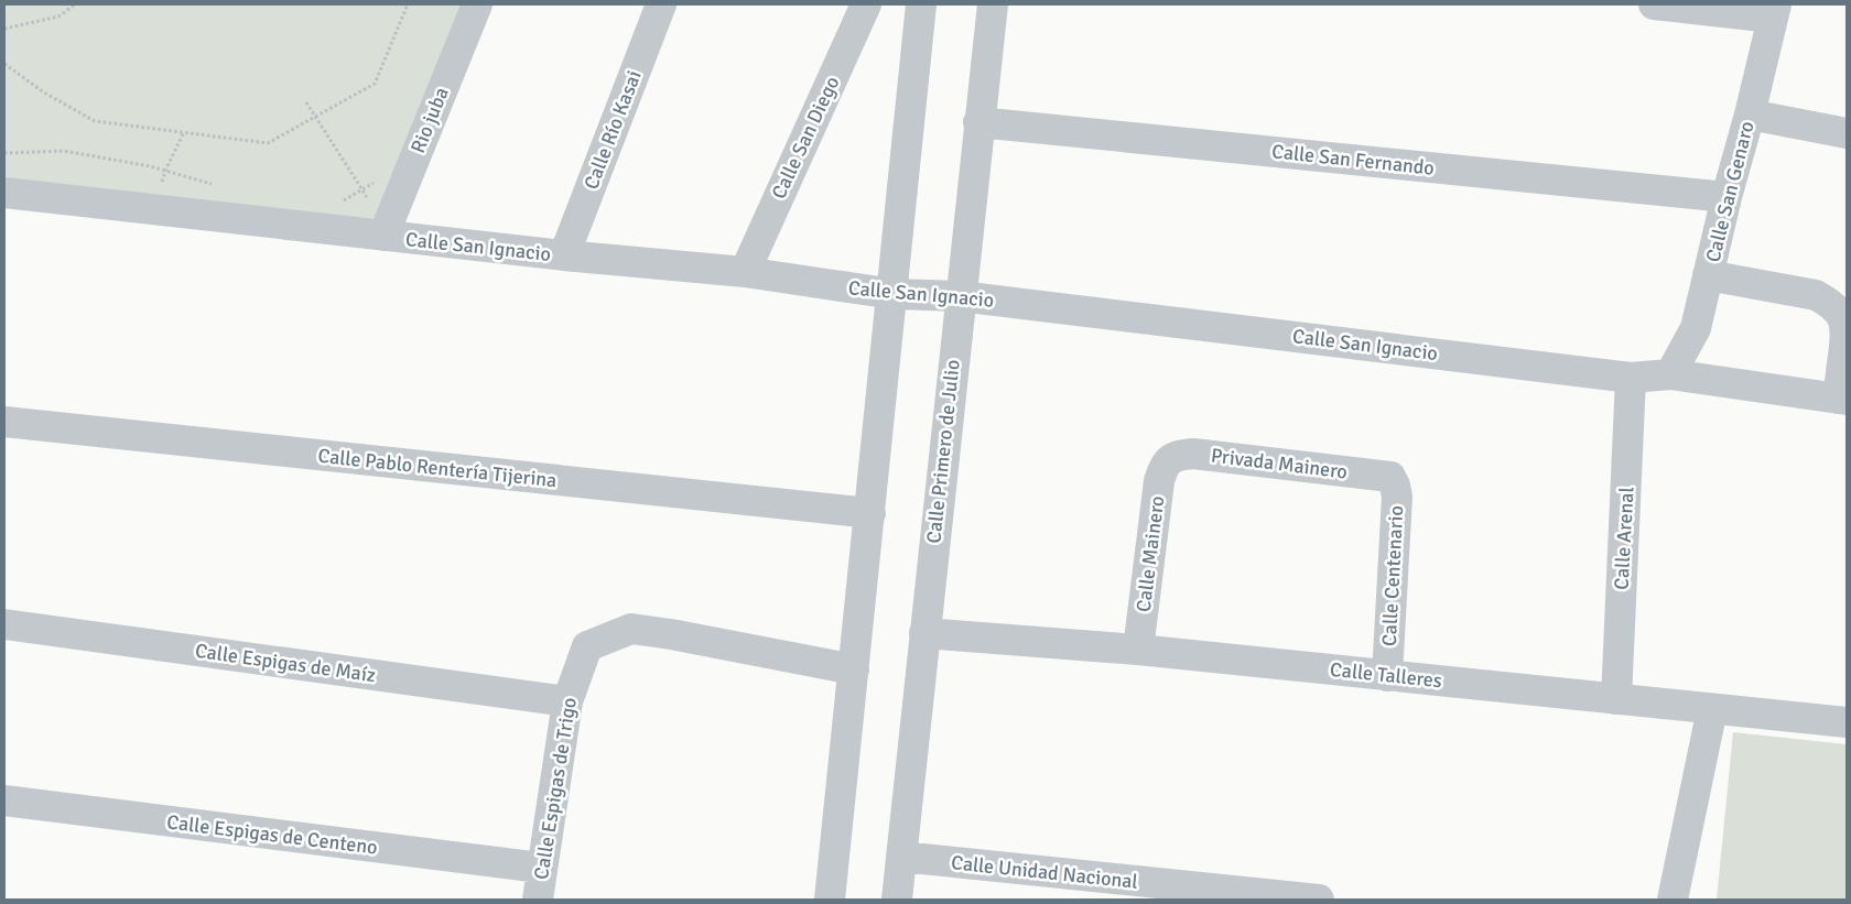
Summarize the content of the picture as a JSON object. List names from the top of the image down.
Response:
{
  "streets": {
    "street": [
      "Rio juba",
      "Calle Río Kasai",
      "Calle San Diego",
      "Calle San Fernando",
      "Calle San Genaro",
      "Calle San Ignacio",
      "Calle Primero de Julio",
      "Privada Mainero",
      "Calle Pablo Rentería Tijerina",
      "Calle Arenal",
      "Calle Mainero",
      "Calle Centenario",
      "Calle Espigas de Maíz",
      "Calle Talleres",
      "Calle Espigas de Trigo",
      "Calle Espigas de Centeno",
      "Calle Unidad Nacional"
    ]
  },
  "crossings": [
    ["Rio juba", "Calle San Ignacio"],
    ["Calle Río Kasai", "Calle San Ignacio"],
    ["Calle San Diego", "Calle San Ignacio"],
    ["Calle San Fernando", "Calle San Genaro"],
    ["Calle San Fernando", "Calle Primero de Julio"],
    ["Calle San Genaro", "Calle San Ignacio"],
    ["Calle San Ignacio", "Calle Primero de Julio"],
    ["Calle San Ignacio", "Calle Arenal"],
    ["Calle Primero de Julio", "Calle Talleres"],
    ["Calle Primero de Julio", "Calle Unidad Nacional"],
    ["Privada Mainero", "Calle Mainero"],
    ["Privada Mainero", "Calle Centenario"],
    ["Calle Arenal", "Calle Talleres"],
    ["Calle Mainero", "Calle Talleres"],
    ["Calle Centenario", "Calle Talleres"],
    ["Calle Espigas de Maíz", "Calle Espigas de Trigo"],
    ["Calle Espigas de Trigo", "Calle Espigas de Centeno"]
  ]
}
